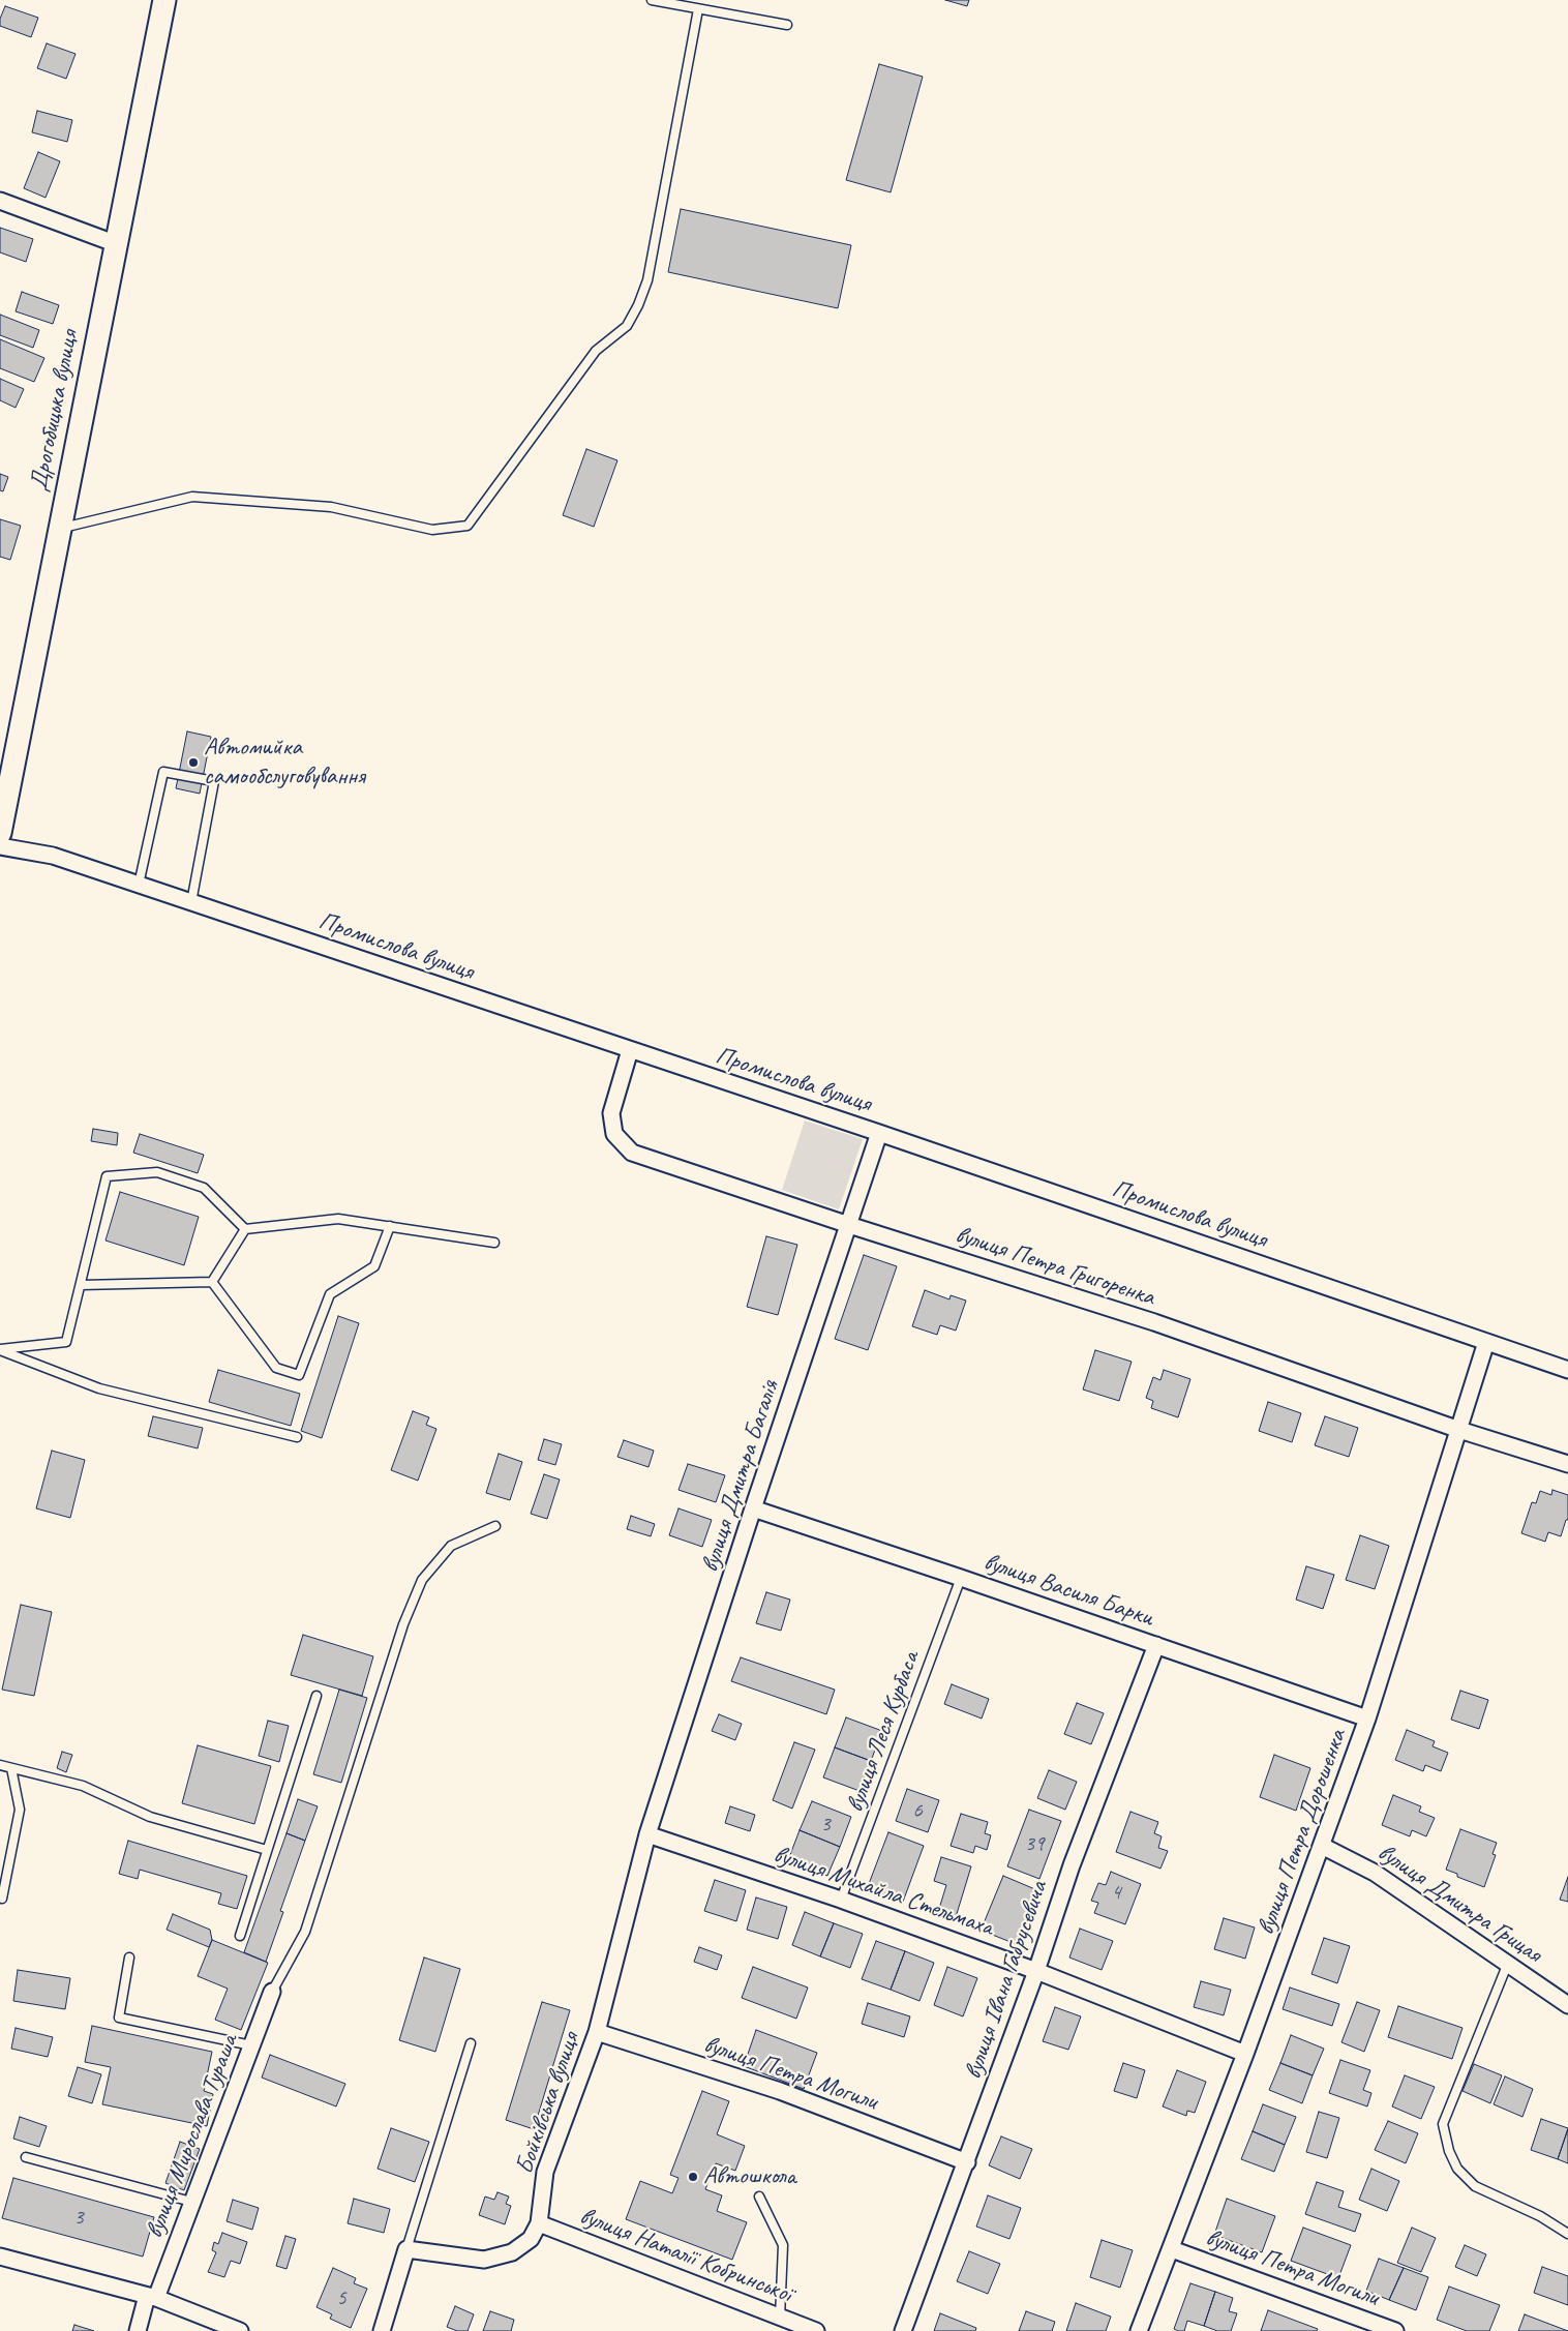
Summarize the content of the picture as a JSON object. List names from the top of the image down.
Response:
{
  "streets": {
    "main road": ["Дрогобицька вулиця"],
    "street": [
      "Промислова вулиця",
      "вулиця Петра Григоренка",
      "вулиця Дмитра Багалія",
      "вулиця Василя Барки",
      "вулиця Петра Дорошенка",
      "вулиця Михайла Стельмаха",
      "вулиця Дмитра Грицая",
      "вулиця Івана Габрусевича",
      "вулиця Петра Могили",
      "Бойківська вулиця",
      "вулиця Мирослава Тураша",
      "вулиця Наталії Кобринської"
    ],
    "lane": ["вулиця Леся Курбаса"]
  },
  "crossings": [
    ["Промислова вулиця", "вулиця Петра Григоренка"],
    ["Промислова вулиця", "вулиця Дмитра Багалія"],
    ["Промислова вулиця", "вулиця Петра Дорошенка"],
    ["вулиця Петра Григоренка", "вулиця Дмитра Багалія"],
    ["вулиця Петра Григоренка", "вулиця Петра Дорошенка"],
    ["вулиця Дмитра Багалія", "вулиця Василя Барки"],
    ["вулиця Дмитра Багалія", "вулиця Михайла Стельмаха"],
    ["вулиця Дмитра Багалія", "Бойківська вулиця"],
    ["вулиця Василя Барки", "вулиця Леся Курбаса"],
    ["вулиця Василя Барки", "вулиця Петра Дорошенка"],
    ["вулиця Василя Барки", "вулиця Івана Габрусевича"],
    ["вулиця Леся Курбаса", "вулиця Михайла Стельмаха"],
    ["вулиця Петра Дорошенка", "вулиця Михайла Стельмаха"],
    ["вулиця Петра Дорошенка", "вулиця Дмитра Грицая"],
    ["вулиця Петра Дорошенка", "вулиця Петра Могили"],
    ["вулиця Михайла Стельмаха", "вулиця Івана Габрусевича"],
    ["вулиця Михайла Стельмаха", "Бойківська вулиця"],
    ["вулиця Івана Габрусевича", "вулиця Петра Могили"],
    ["вулиця Петра Могили", "Бойківська вулиця"],
    ["Бойківська вулиця", "вулиця Наталії Кобринської"]
  ],
  "places": ["Автомийка самообслуговування", "Автошкола"],
  "house_numbers": [
    "6",
    "3",
    "39",
    "4",
    "3",
    "5"
  ]
}
